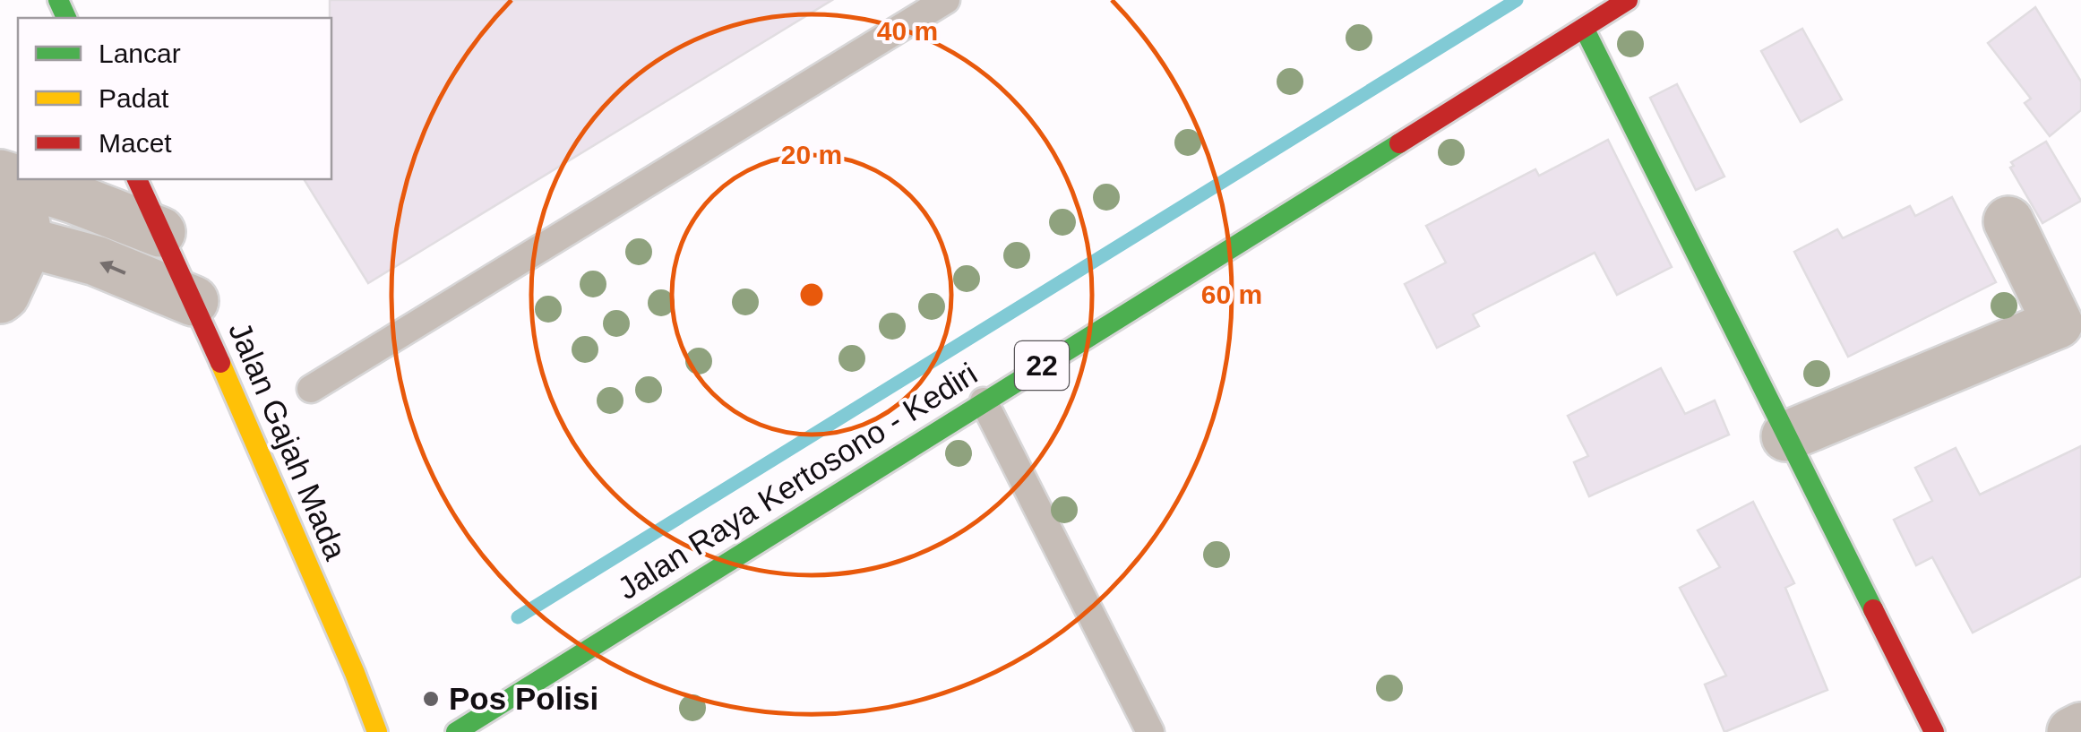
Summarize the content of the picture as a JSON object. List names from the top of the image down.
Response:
{
  "streets": {
    "main road": ["22", "Jalan Gajah Mada", "Jalan Raya Kertosono - Kediri"]
  },
  "places": ["Pos Polisi"],
  "legend": ["Lancar", "Padat", "Macet"],
  "rings": ["40 m", "20 m", "60 m"]
}
